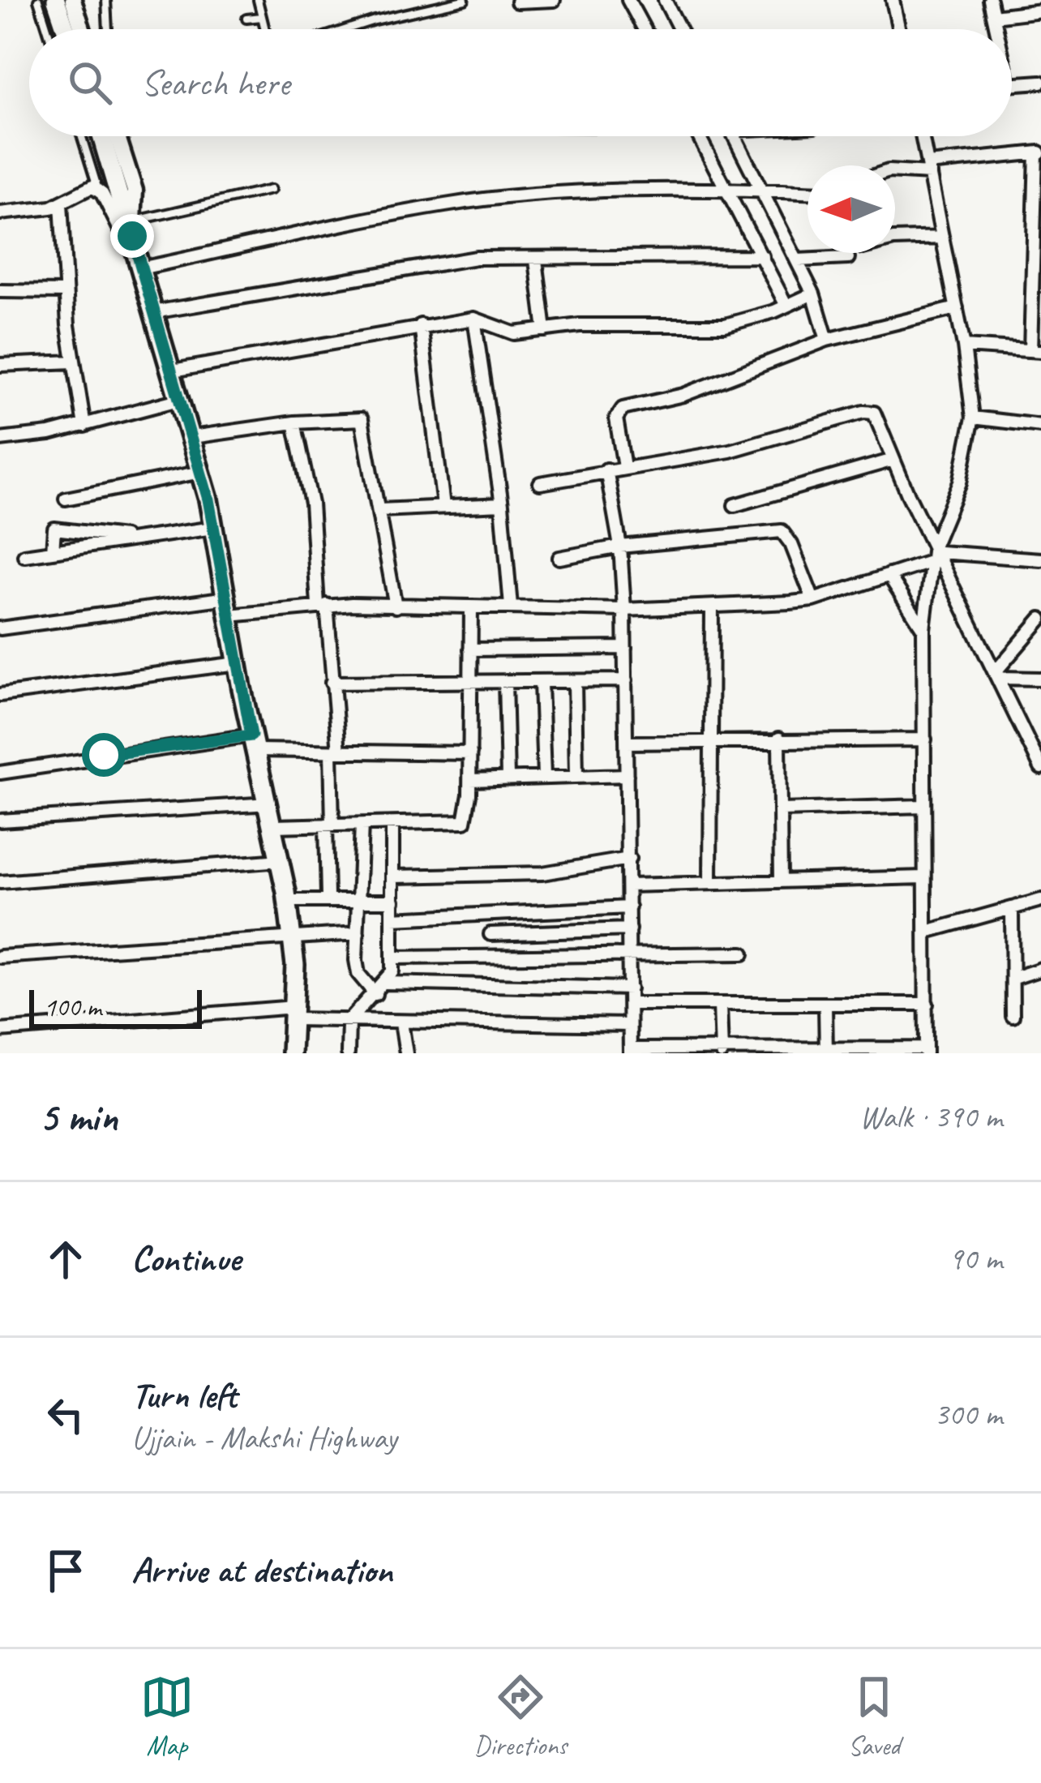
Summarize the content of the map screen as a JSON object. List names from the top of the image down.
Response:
{
  "scale_bar": "100 m",
  "north": "left",
  "page": {
    "search": "Search here",
    "scale": "100 m",
    "heading": ["5 min", "Walk · 390 m"],
    "list": [
      ["Continue", "90 m"],
      ["Turn left", "Ujjain - Makshi Highway", "300 m"],
      "Arrive at destination"
    ],
    "nav": ["Map", "Directions", "Saved"]
  }
}
